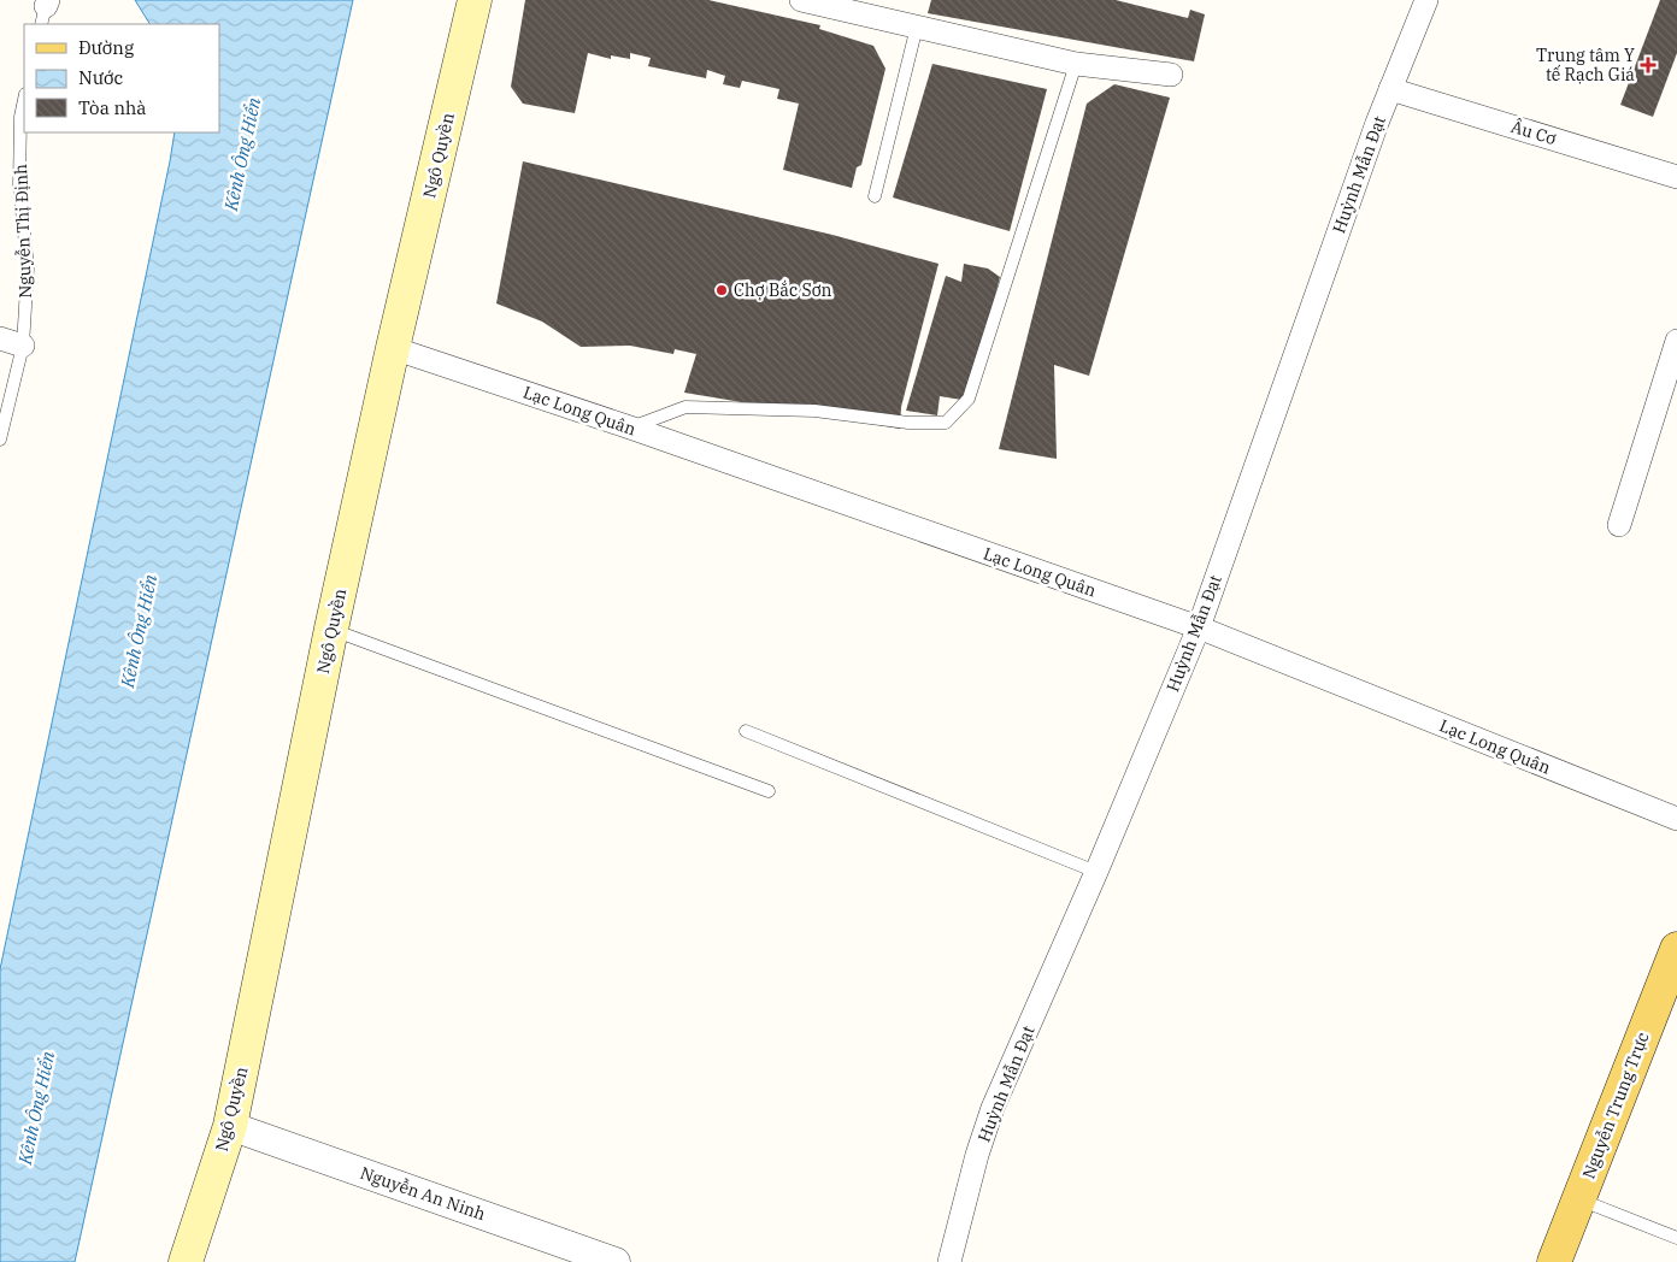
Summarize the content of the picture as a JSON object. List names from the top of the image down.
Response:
{
  "streets": {
    "main road": ["Ngô Quyền", "Nguyễn Trung Trực"],
    "street": [
      "Âu Cơ",
      "Huỳnh Mẫn Đạt",
      "Lạc Long Quân",
      "Nguyễn An Ninh"
    ],
    "lane": ["Nguyễn Thị Định"]
  },
  "crossings": [
    ["Âu Cơ", "Huỳnh Mẫn Đạt"],
    ["Ngô Quyền", "Lạc Long Quân"],
    ["Ngô Quyền", "Nguyễn An Ninh"],
    ["Huỳnh Mẫn Đạt", "Lạc Long Quân"]
  ],
  "water": ["Kênh Ông Hiển"],
  "places": {
    "health": ["Trung tâm Y tế Rạch Giá"],
    "other": ["Chợ Bắc Sơn"]
  },
  "legend": ["Đường", "Nước", "Tòa nhà"]
}
